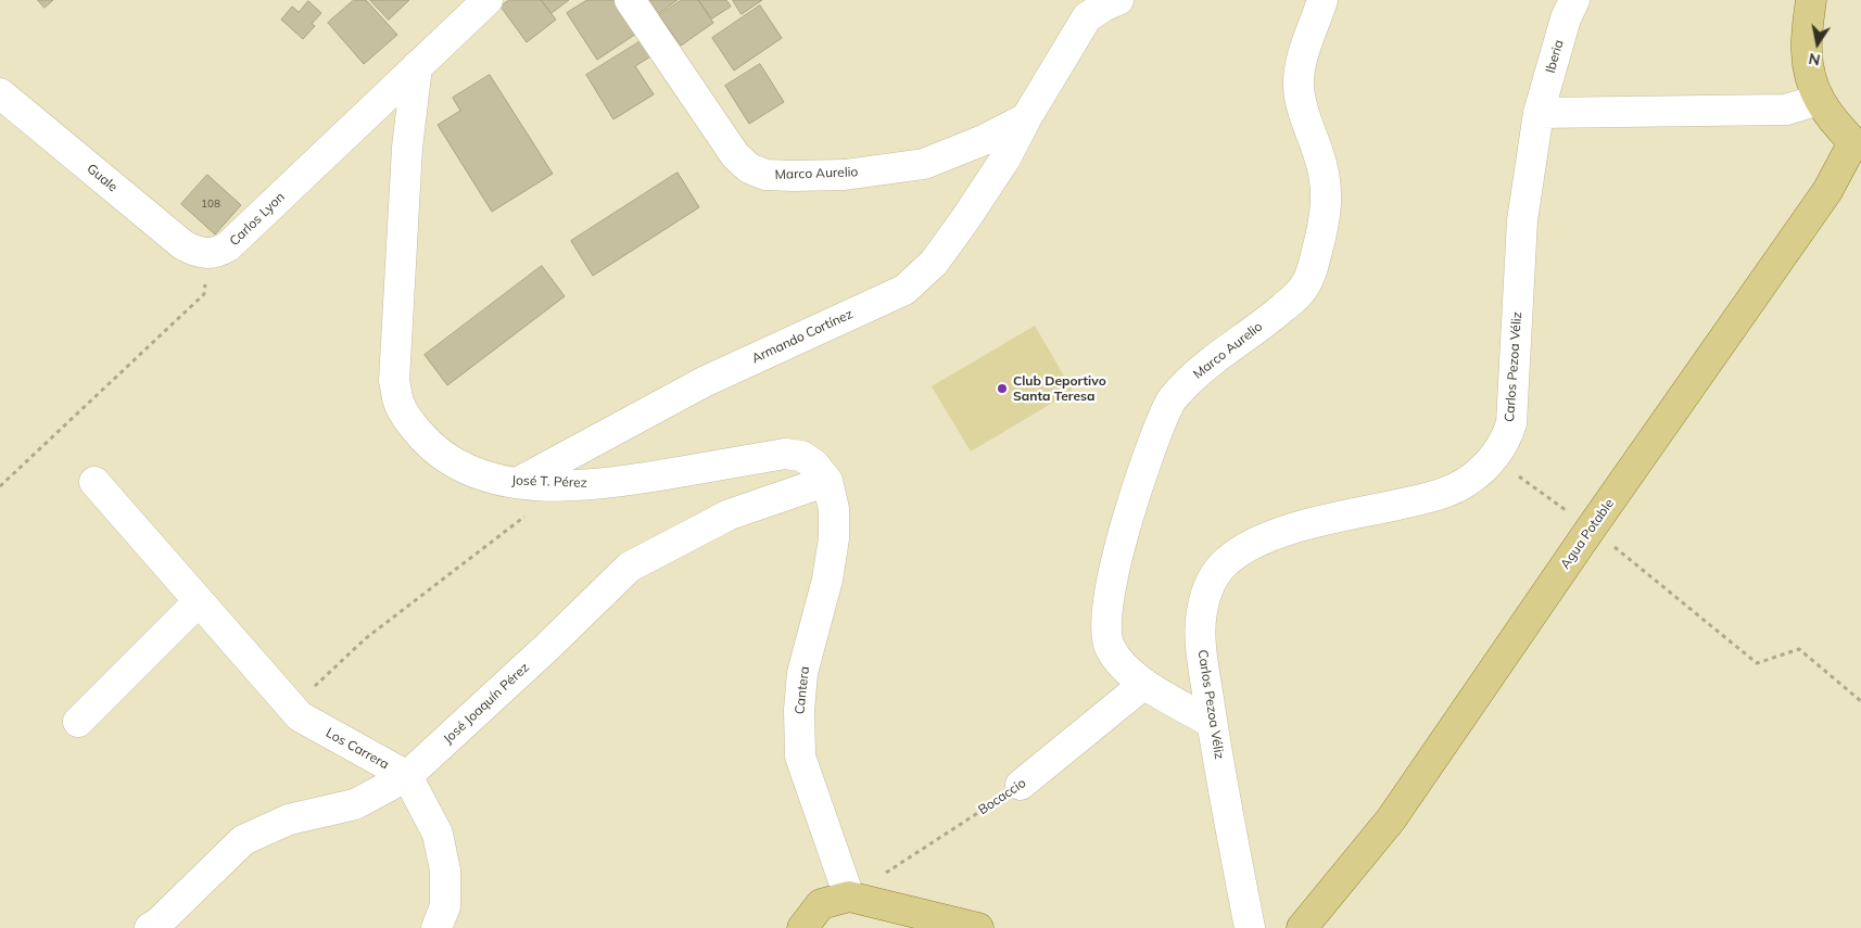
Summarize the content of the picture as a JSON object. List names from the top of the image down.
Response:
{
  "streets": {
    "main road": ["Agua Potable"],
    "street": [
      "Iberia",
      "Marco Aurelio",
      "Guale",
      "Carlos Lyon",
      "Armando Cortínez",
      "Carlos Pezoa Véliz",
      "José T. Pérez",
      "Cantera",
      "José Joaquín Pérez",
      "Los Carrera",
      "Bocaccio"
    ]
  },
  "crossings": [
    ["Iberia", "Carlos Pezoa Véliz"],
    ["Marco Aurelio", "Armando Cortínez"],
    ["Marco Aurelio", "Carlos Pezoa Véliz"],
    ["Marco Aurelio", "Bocaccio"],
    ["Guale", "Carlos Lyon"],
    ["Carlos Lyon", "José T. Pérez"],
    ["Armando Cortínez", "José T. Pérez"],
    ["José T. Pérez", "Cantera"],
    ["José T. Pérez", "José Joaquín Pérez"],
    ["Cantera", "José Joaquín Pérez"],
    ["Cantera", "Bocaccio"],
    ["José Joaquín Pérez", "Los Carrera"]
  ],
  "places": ["Club Deportivo Santa Teresa"],
  "house_numbers": ["108"],
  "north": "bottom"
}
